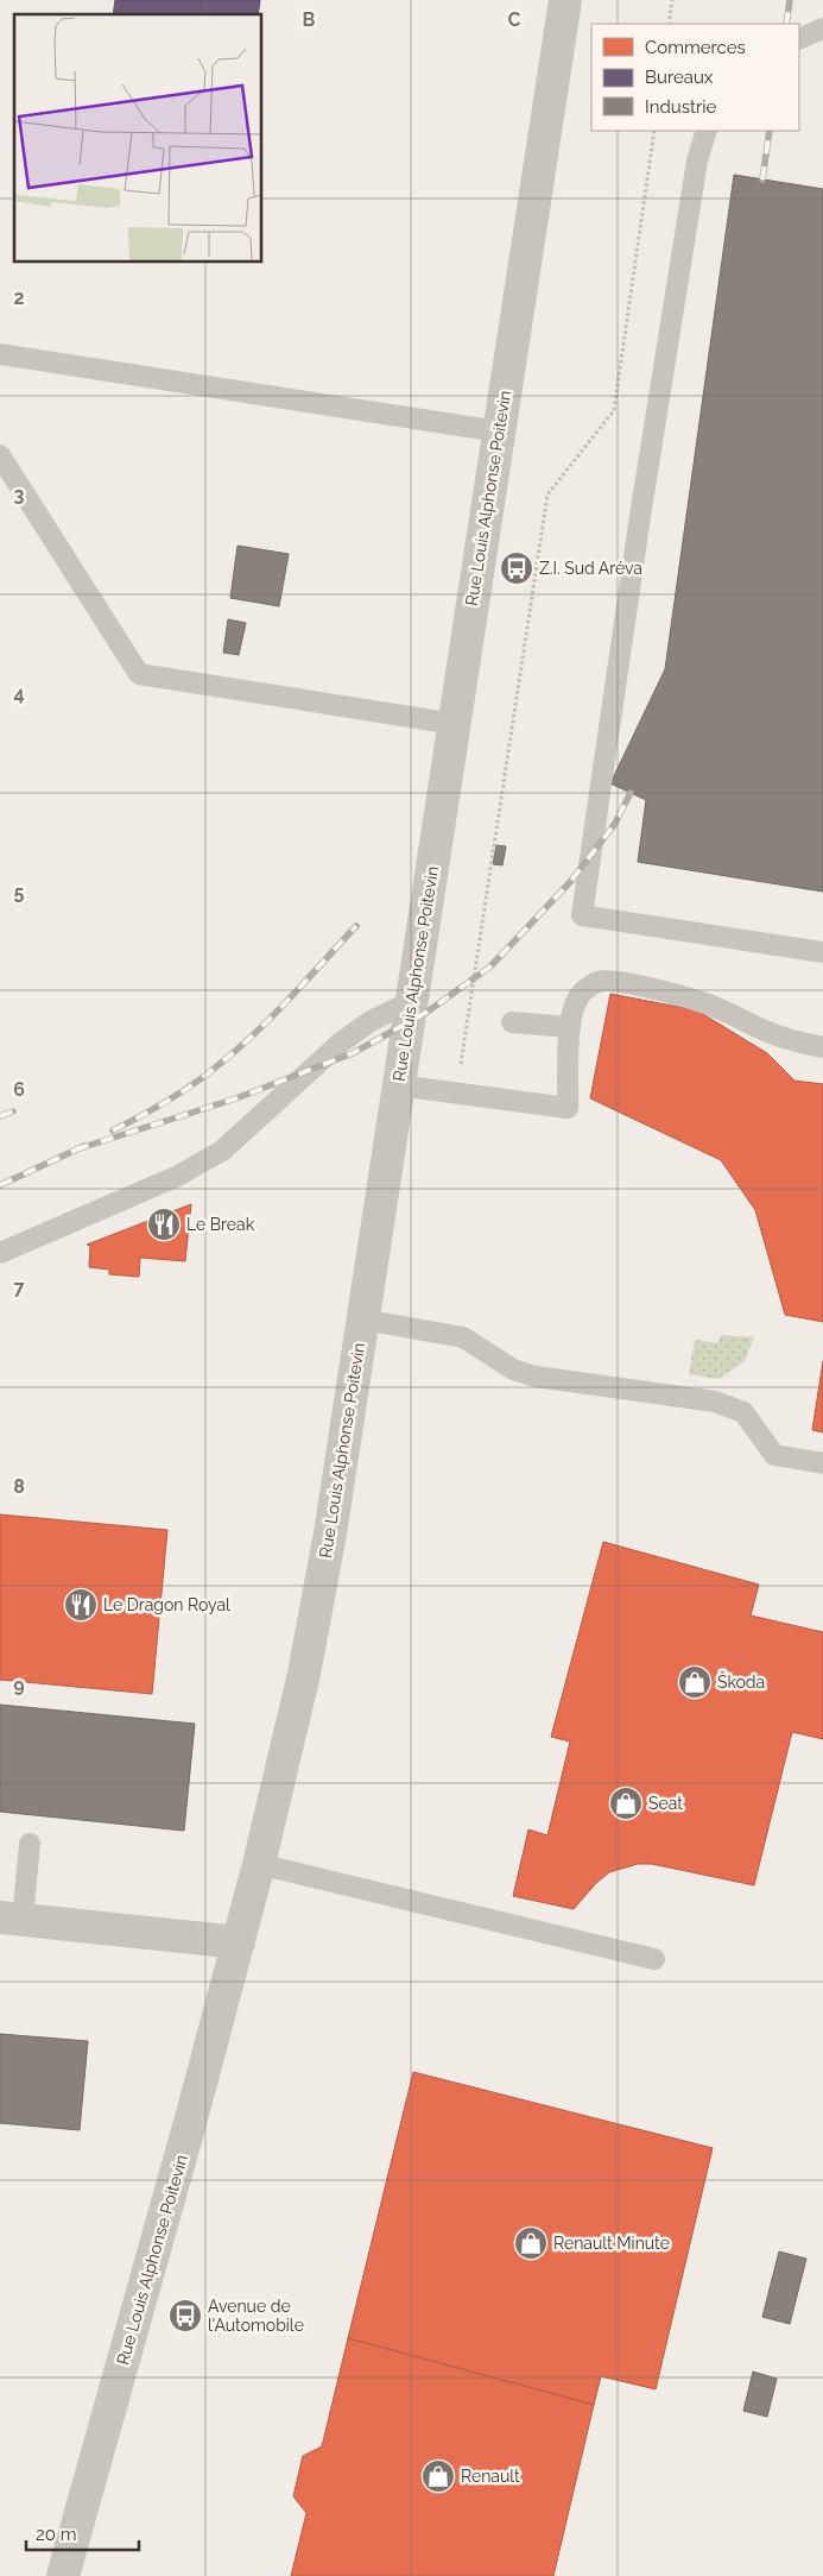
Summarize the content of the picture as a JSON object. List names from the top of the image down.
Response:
{
  "streets": {
    "street": ["Rue Louis Alphonse Poitevin"]
  },
  "places": {
    "bus stop": ["Z.I. Sud Aréva", "Avenue de l'Automobile"],
    "restaurant": ["Le Break", "Le Dragon Royal"],
    "shop": [
      "Škoda",
      "Seat",
      "Renault Minute",
      "Renault"
    ]
  },
  "legend": ["Commerces", "Bureaux", "Industrie"],
  "scale_bar": "20 m",
  "grid": {
    "columns": ["B", "C"],
    "rows": [
      "2",
      "3",
      "4",
      "5",
      "6",
      "7",
      "8",
      "9"
    ]
  }
}
